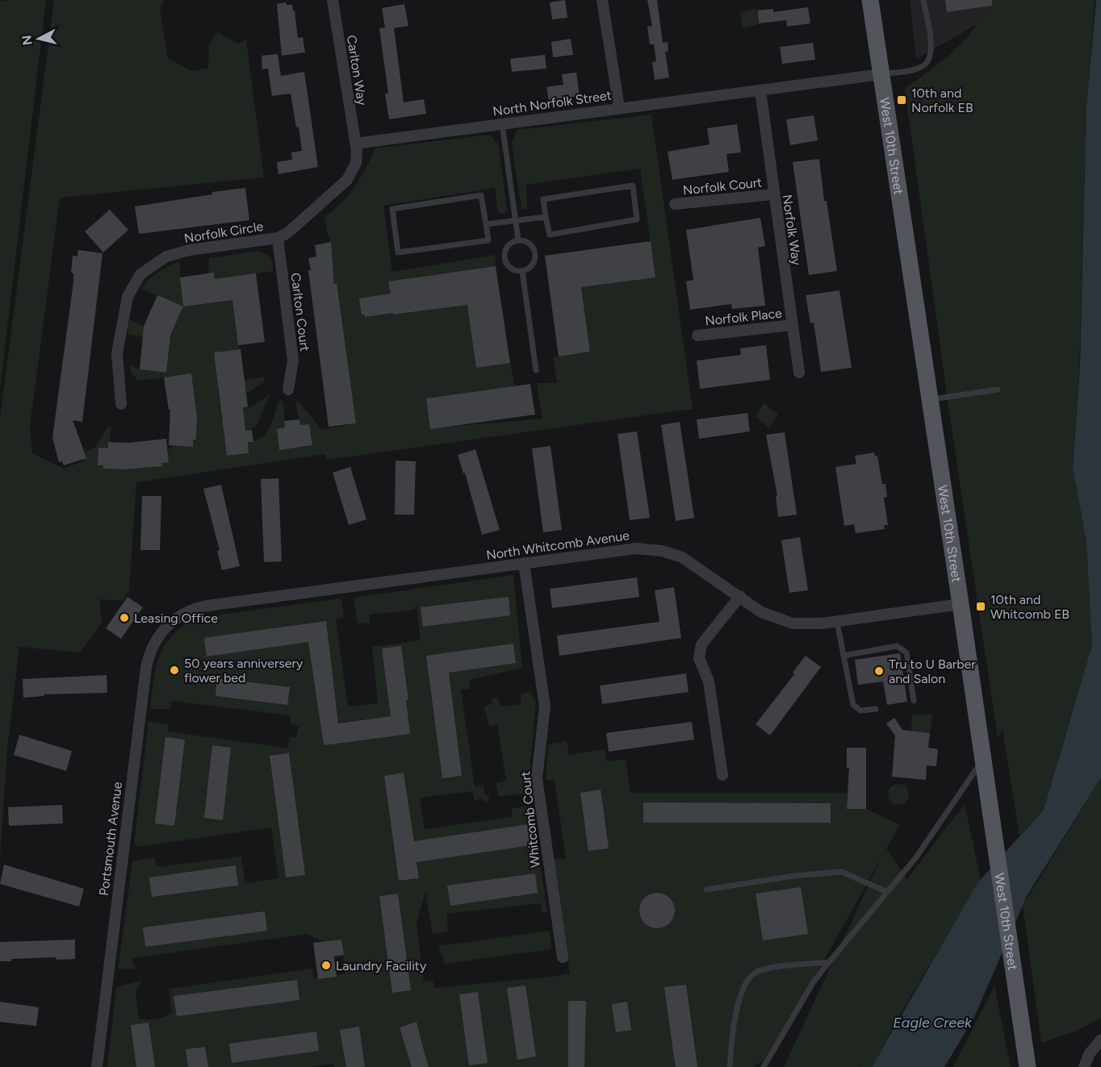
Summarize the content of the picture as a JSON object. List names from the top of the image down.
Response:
{
  "streets": {
    "main road": ["West 10th Street"],
    "street": [
      "Carlton Way",
      "North Norfolk Street",
      "Norfolk Court",
      "Norfolk Way",
      "Norfolk Circle",
      "Carlton Court",
      "Norfolk Place",
      "North Whitcomb Avenue",
      "Whitcomb Court",
      "Portsmouth Avenue"
    ]
  },
  "crossings": [
    ["Carlton Way", "North Norfolk Street"],
    ["North Norfolk Street", "West 10th Street"],
    ["North Norfolk Street", "Norfolk Way"],
    ["West 10th Street", "North Whitcomb Avenue"],
    ["Norfolk Court", "Norfolk Way"],
    ["Norfolk Way", "Norfolk Place"],
    ["Norfolk Circle", "Carlton Court"],
    ["North Whitcomb Avenue", "Whitcomb Court"],
    ["North Whitcomb Avenue", "Portsmouth Avenue"]
  ],
  "water": ["Eagle Creek"],
  "places": {
    "transit": ["10th and Norfolk EB", "10th and Whitcomb EB"],
    "other": [
      "Leasing Office",
      "50 years anniversery flower bed",
      "Tru to U Barber and Salon",
      "Laundry Facility"
    ]
  },
  "north": "left"
}
